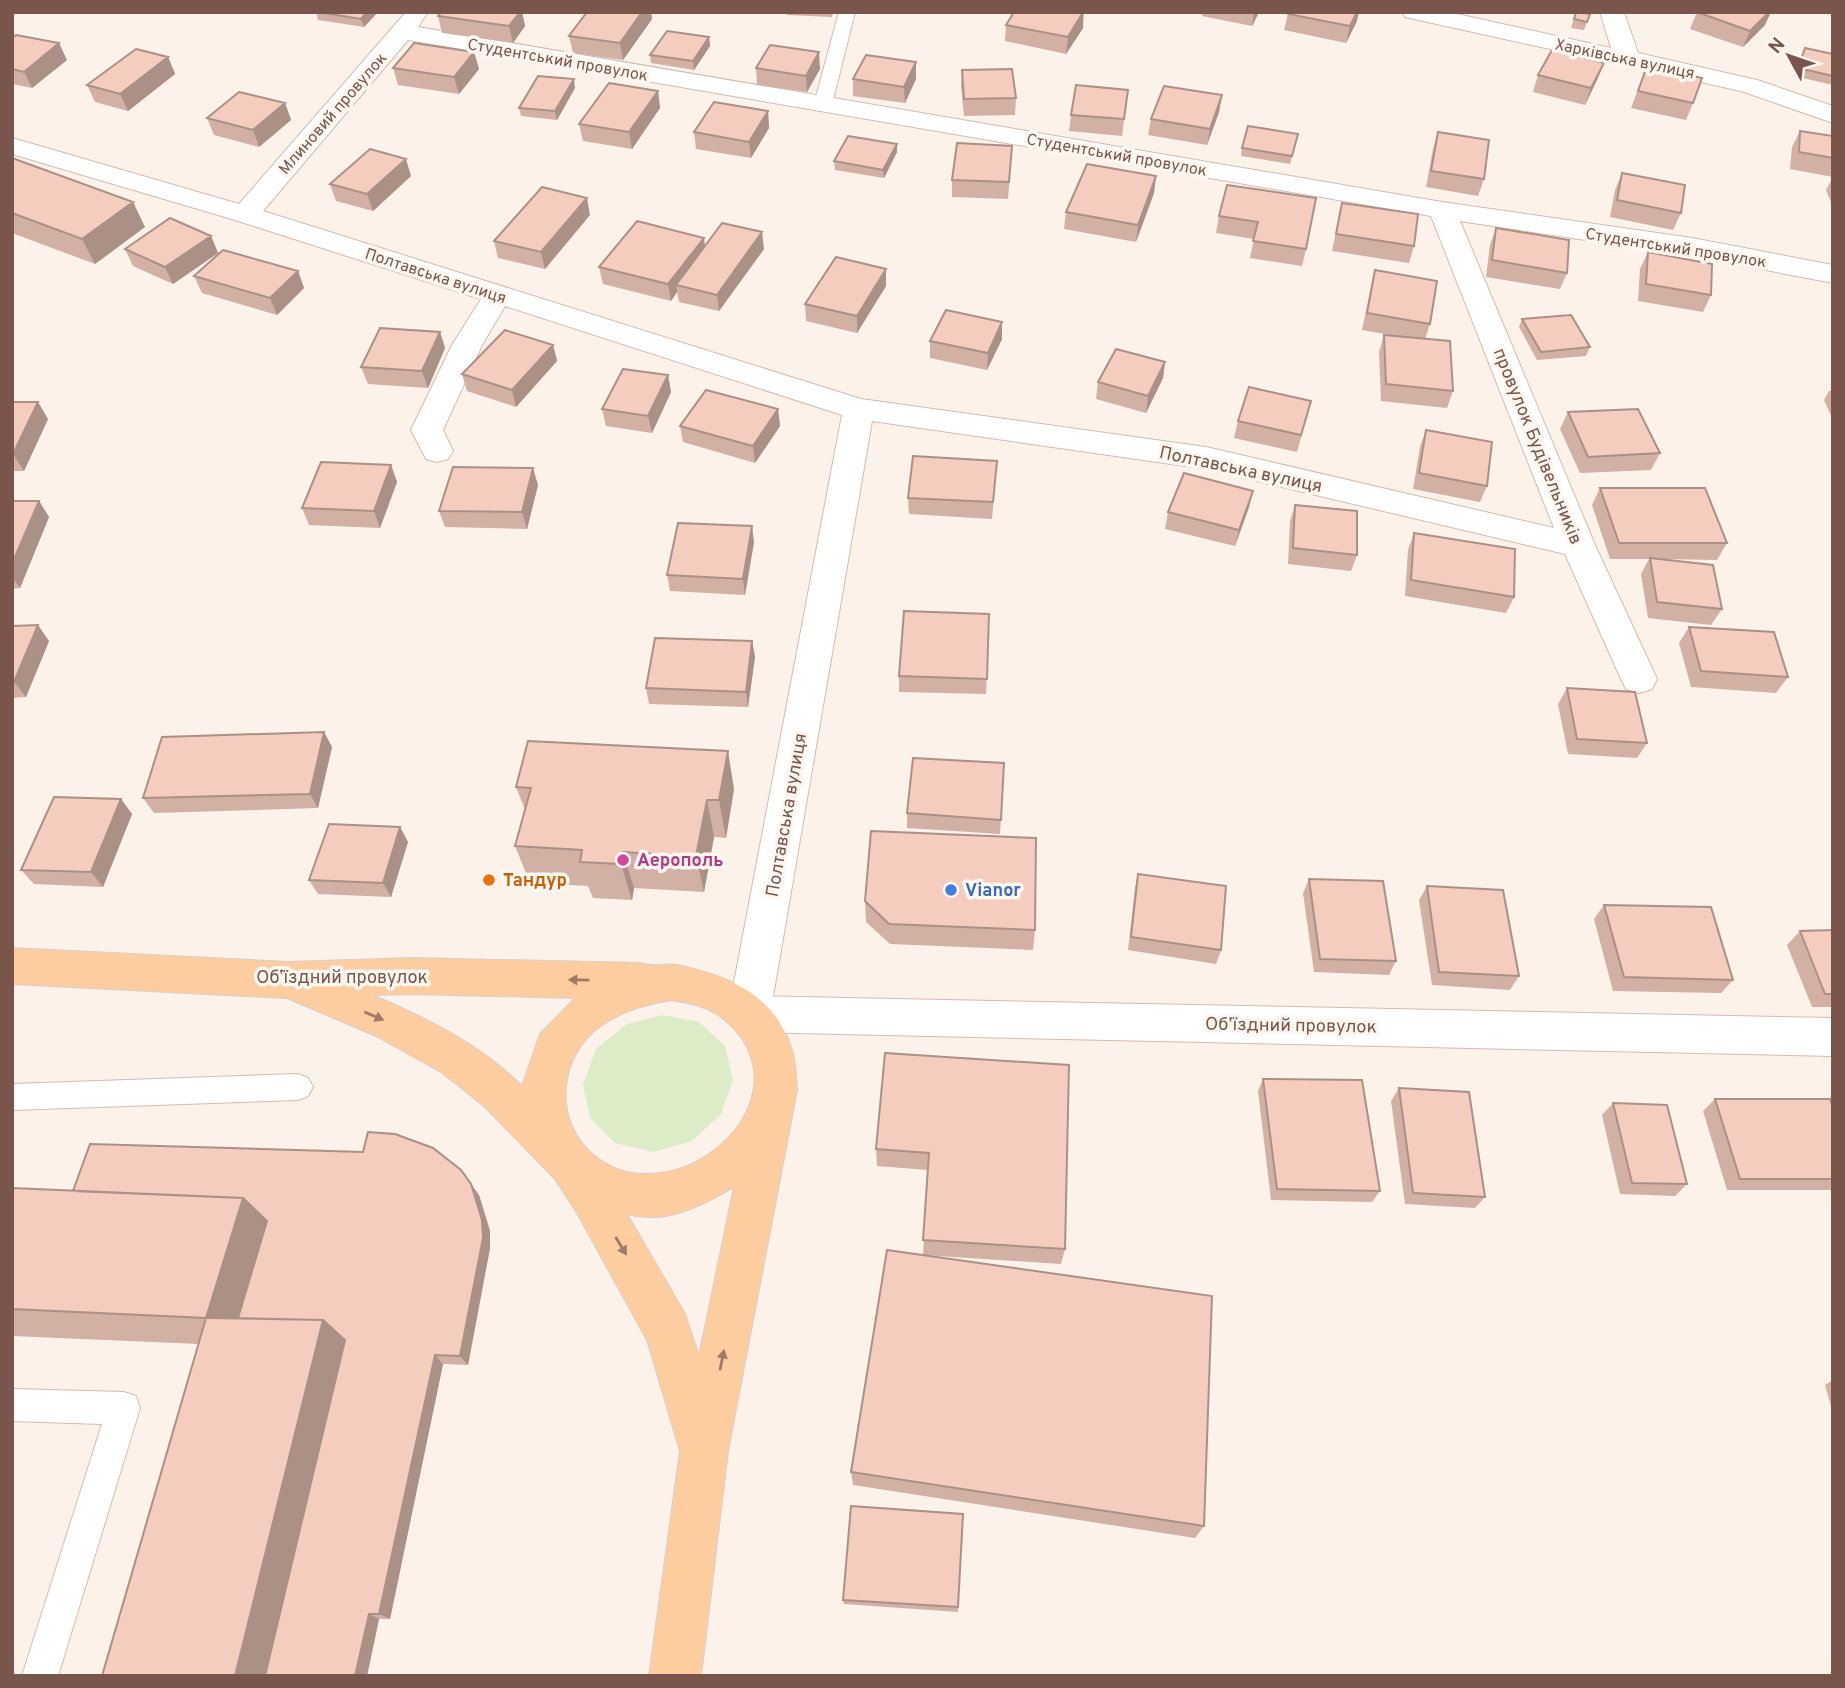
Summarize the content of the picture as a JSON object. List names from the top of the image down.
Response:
{
  "streets": {
    "main road": ["Обʼїздний провулок"],
    "street": [
      "Харківська вулиця",
      "Студентський провулок",
      "Млиновий провулок",
      "Полтавська вулиця",
      "провулок Будівельників"
    ]
  },
  "crossings": [
    ["Студентський провулок", "Млиновий провулок"],
    ["Студентський провулок", "провулок Будівельників"],
    ["Млиновий провулок", "Полтавська вулиця"],
    ["Полтавська вулиця", "провулок Будівельників"],
    ["Полтавська вулиця", "Обʼїздний провулок"]
  ],
  "places": ["Аерополь", "Тандур", "Vianor"],
  "north": "top left"
}
